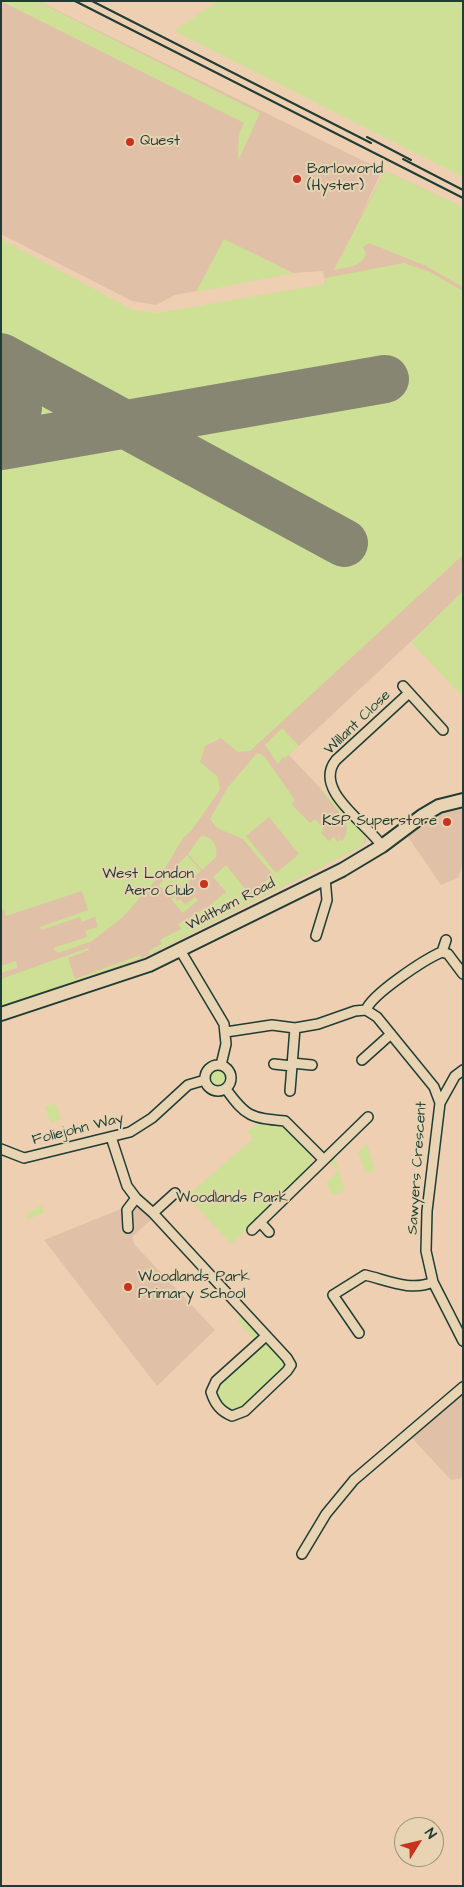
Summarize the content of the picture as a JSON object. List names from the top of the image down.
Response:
{
  "streets": {
    "street": [
      "Willant Close",
      "Waltham Road",
      "Foliejohn Way",
      "Sawyers Crescent"
    ]
  },
  "crossings": [
    ["Willant Close", "Waltham Road"]
  ],
  "parks": ["Woodlands Park"],
  "places": [
    "Quest",
    "Barloworld (Hyster)",
    "KSP Superstore",
    "West London Aero Club",
    "Woodlands Park Primary School"
  ],
  "north": "top right"
}
